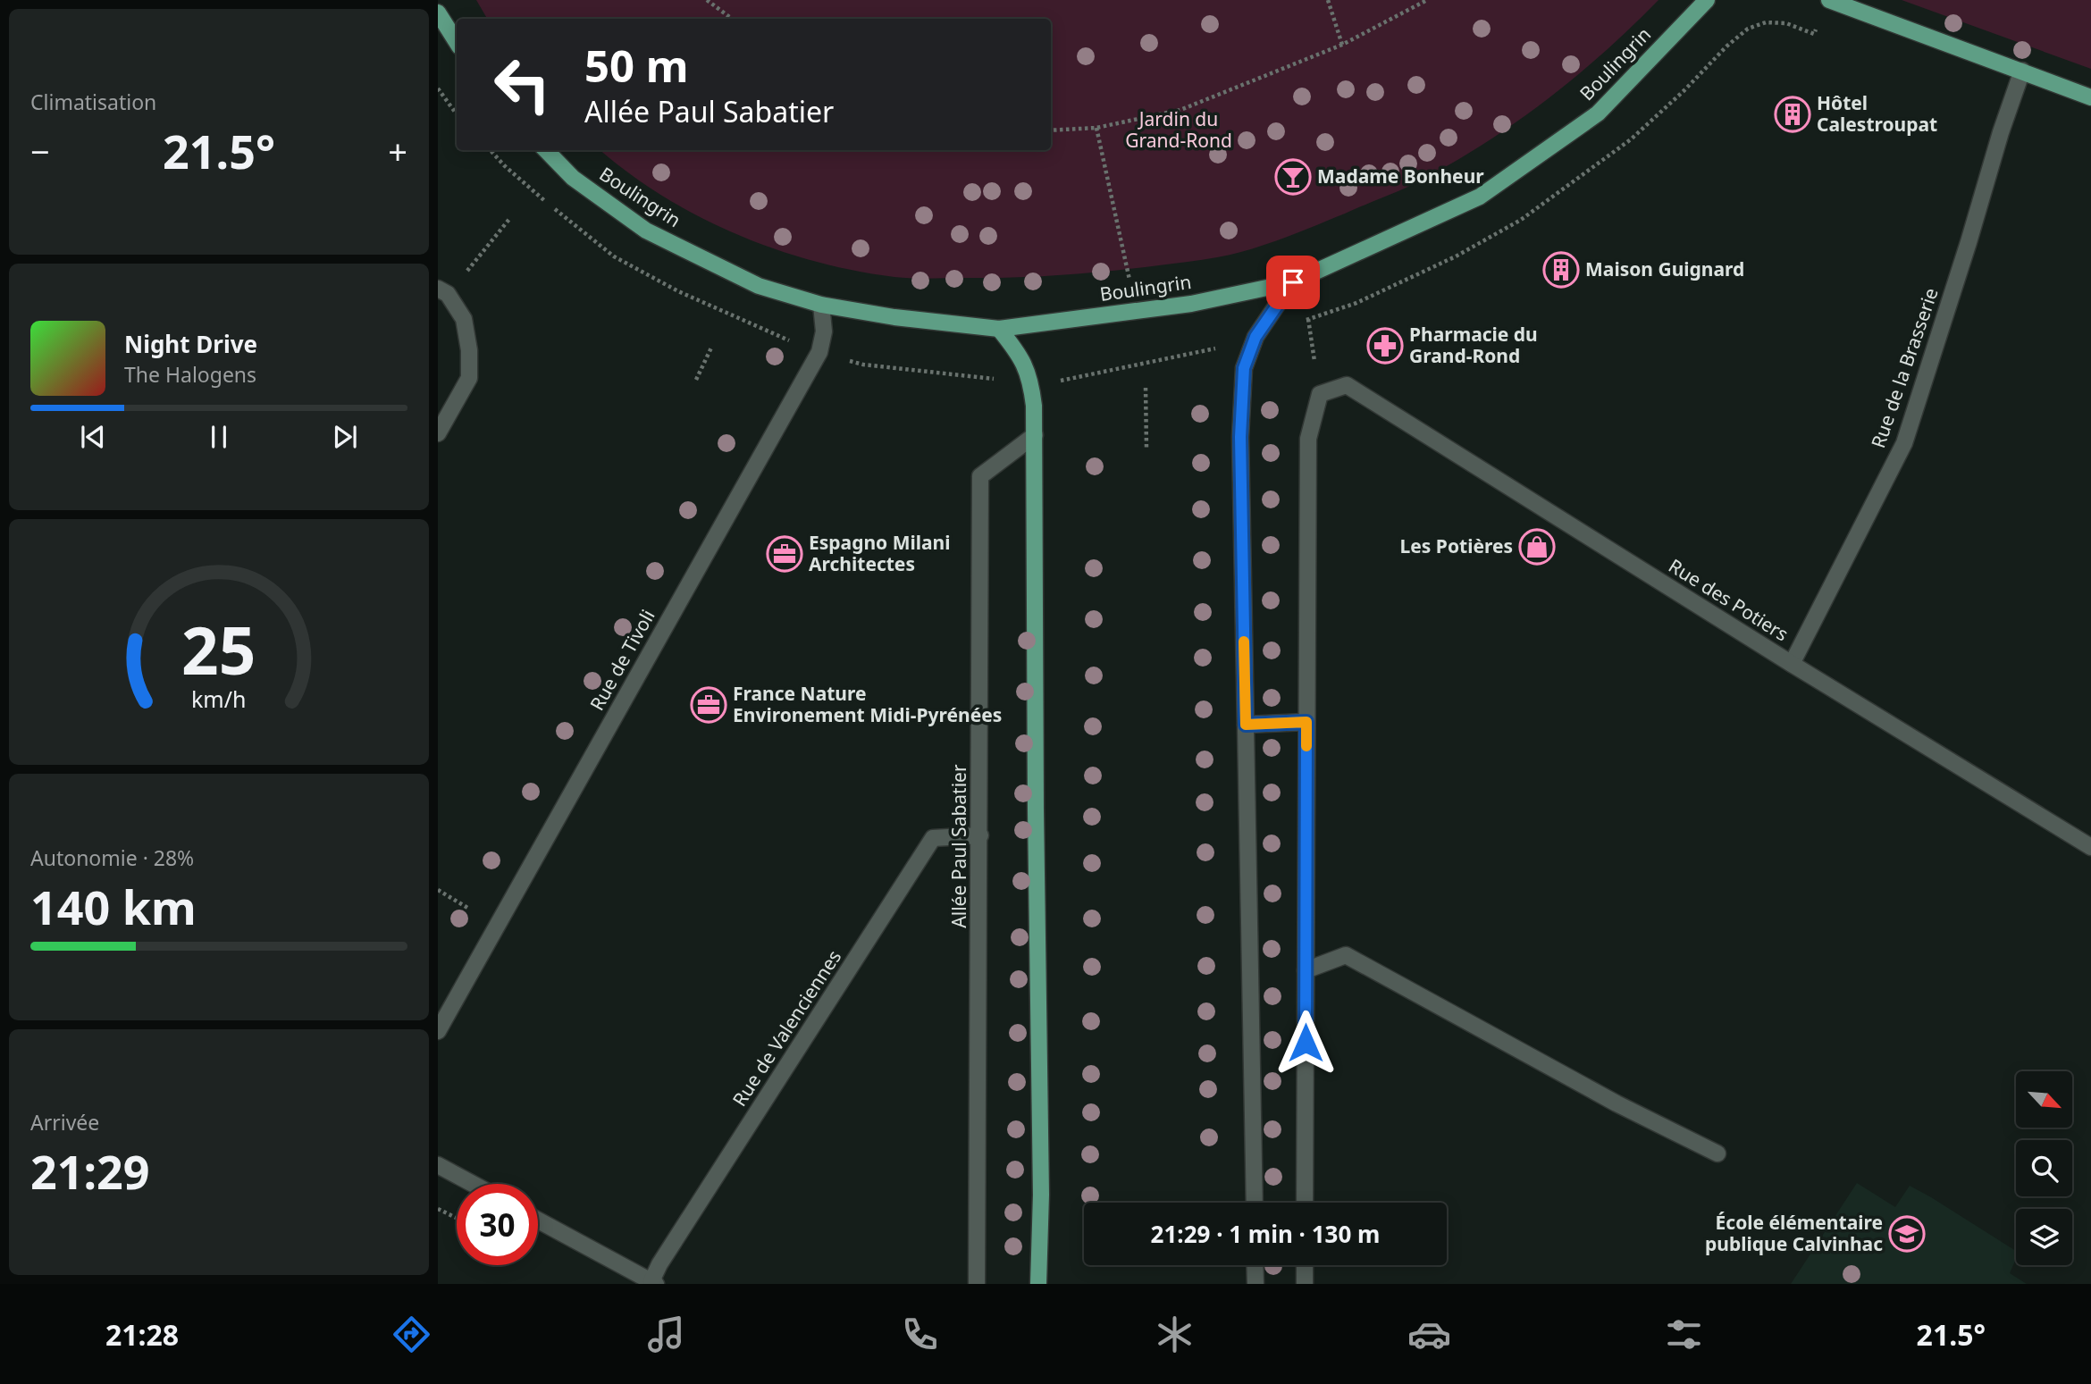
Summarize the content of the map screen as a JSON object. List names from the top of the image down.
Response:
{
  "streets": {
    "main road": ["Boulingrin"],
    "street": [
      "Rue de la Brasserie",
      "Rue des Potiers",
      "Rue de Tivoli",
      "Allée Paul Sabatier",
      "Rue de Valenciennes"
    ]
  },
  "crossings": [
    ["Boulingrin", "Rue de Tivoli"],
    ["Rue de la Brasserie", "Rue des Potiers"],
    ["Allée Paul Sabatier", "Rue de Valenciennes"]
  ],
  "parks": ["Jardin du Grand-Rond"],
  "places": {
    "building": ["Hôtel Calestroupat", "Maison Guignard"],
    "bar": ["Madame Bonheur"],
    "pharmacy": ["Pharmacie du Grand-Rond"],
    "shop": ["Les Potières"],
    "office": ["Espagno Milani Architectes", "France Nature Environement Midi-Pyrénées"],
    "school or university": ["École élémentaire publique Calvinhac"]
  },
  "north": "bottom right",
  "page": {
    "tile": [
      "Climatisation",
      ["Autonomie · 28%", "140 km"],
      ["Arrivée", "21:29"]
    ],
    "turn": ["50 m", "Allée Paul Sabatier"],
    "heat": ["−", "21.5°", "+"],
    "song": ["Night Drive", "The Halogens"],
    "limit": "30",
    "trip": "21:29 · 1 min · 130 m",
    "tabs": ["21:28", "21.5°"],
    "gauge": ["25", "km/h"]
  }
}
